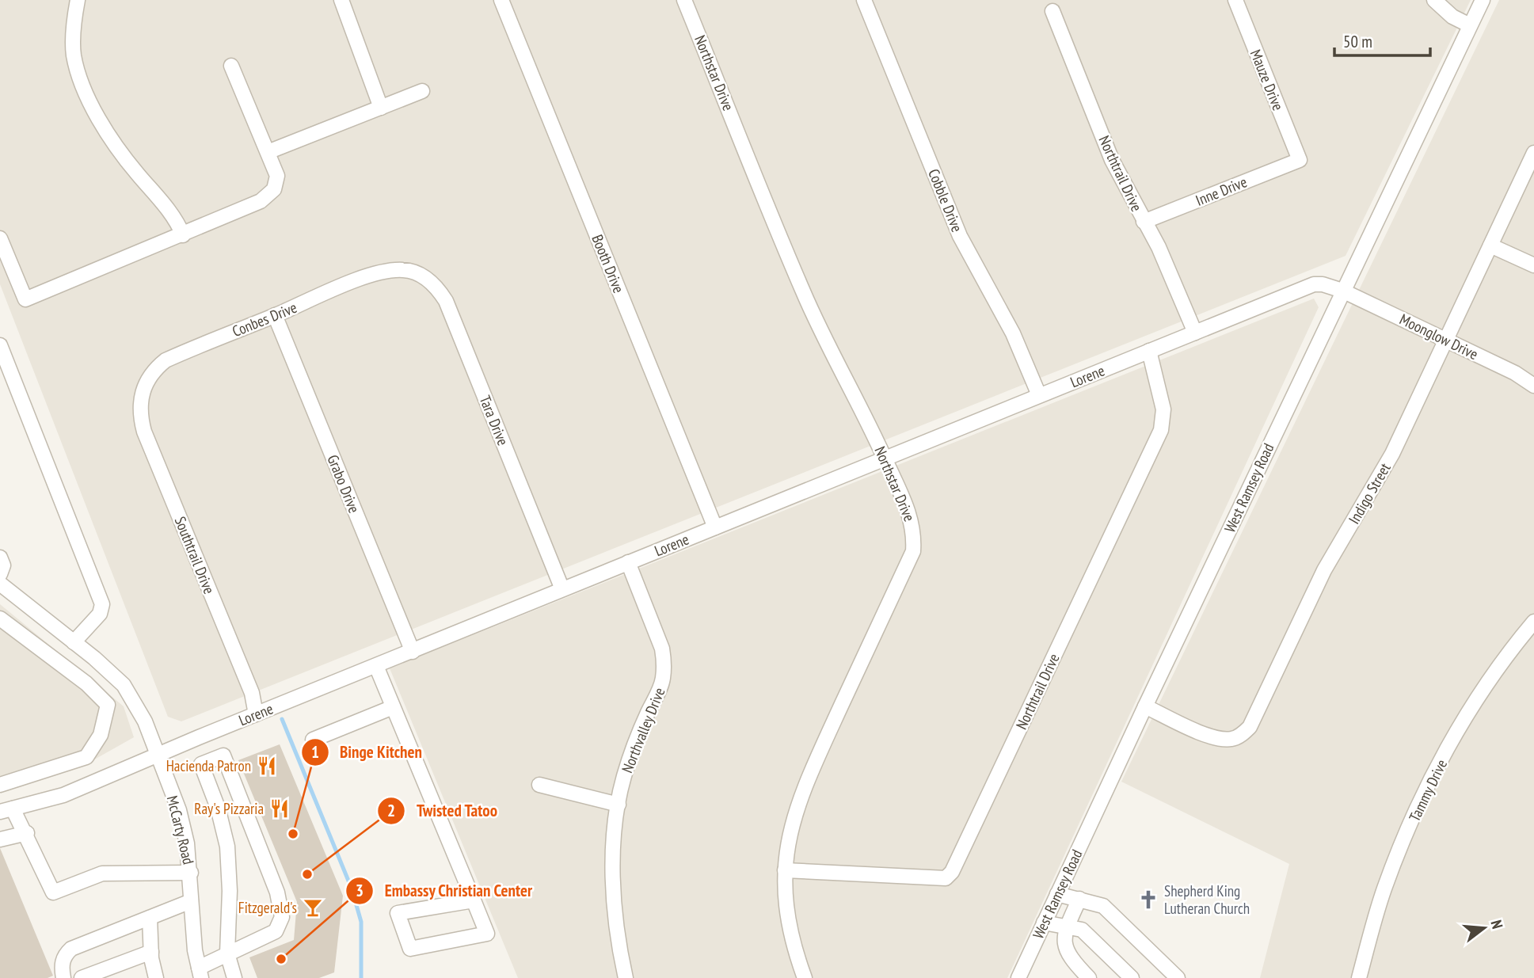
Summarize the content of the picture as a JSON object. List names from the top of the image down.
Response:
{
  "streets": {
    "street": [
      "Northstar Drive",
      "Mauze Drive",
      "Northtrail Drive",
      "Inne Drive",
      "Cobble Drive",
      "Booth Drive",
      "Conbes Drive",
      "Moonglow Drive",
      "Lorene",
      "Tara Drive",
      "Grabo Drive",
      "West Ramsey Road",
      "Indigo Street",
      "Southtrail Drive",
      "Northvalley Drive",
      "Tammy Drive",
      "McCarty Road"
    ]
  },
  "crossings": [
    ["Northstar Drive", "Northtrail Drive"],
    ["Northstar Drive", "Lorene"],
    ["Mauze Drive", "Inne Drive"],
    ["Northtrail Drive", "Inne Drive"],
    ["Northtrail Drive", "Lorene"],
    ["Cobble Drive", "Lorene"],
    ["Booth Drive", "Lorene"],
    ["Conbes Drive", "Tara Drive"],
    ["Conbes Drive", "Grabo Drive"],
    ["Conbes Drive", "Southtrail Drive"],
    ["Moonglow Drive", "Lorene"],
    ["Moonglow Drive", "West Ramsey Road"],
    ["Moonglow Drive", "Indigo Street"],
    ["Lorene", "Tara Drive"],
    ["Lorene", "Grabo Drive"],
    ["Lorene", "West Ramsey Road"],
    ["Lorene", "Southtrail Drive"],
    ["Lorene", "Northvalley Drive"],
    ["Lorene", "McCarty Road"],
    ["West Ramsey Road", "Indigo Street"]
  ],
  "places": {
    "restaurant": ["Hacienda Patron", "Ray's Pizzaria"],
    "other": ["Binge Kitchen", "Twisted Tatoo", "Embassy Christian Center"],
    "church": ["Shepherd King Lutheran Church"],
    "bar": ["Fitzgerald's"]
  },
  "scale_bar": "50 m",
  "north": "right"
}
